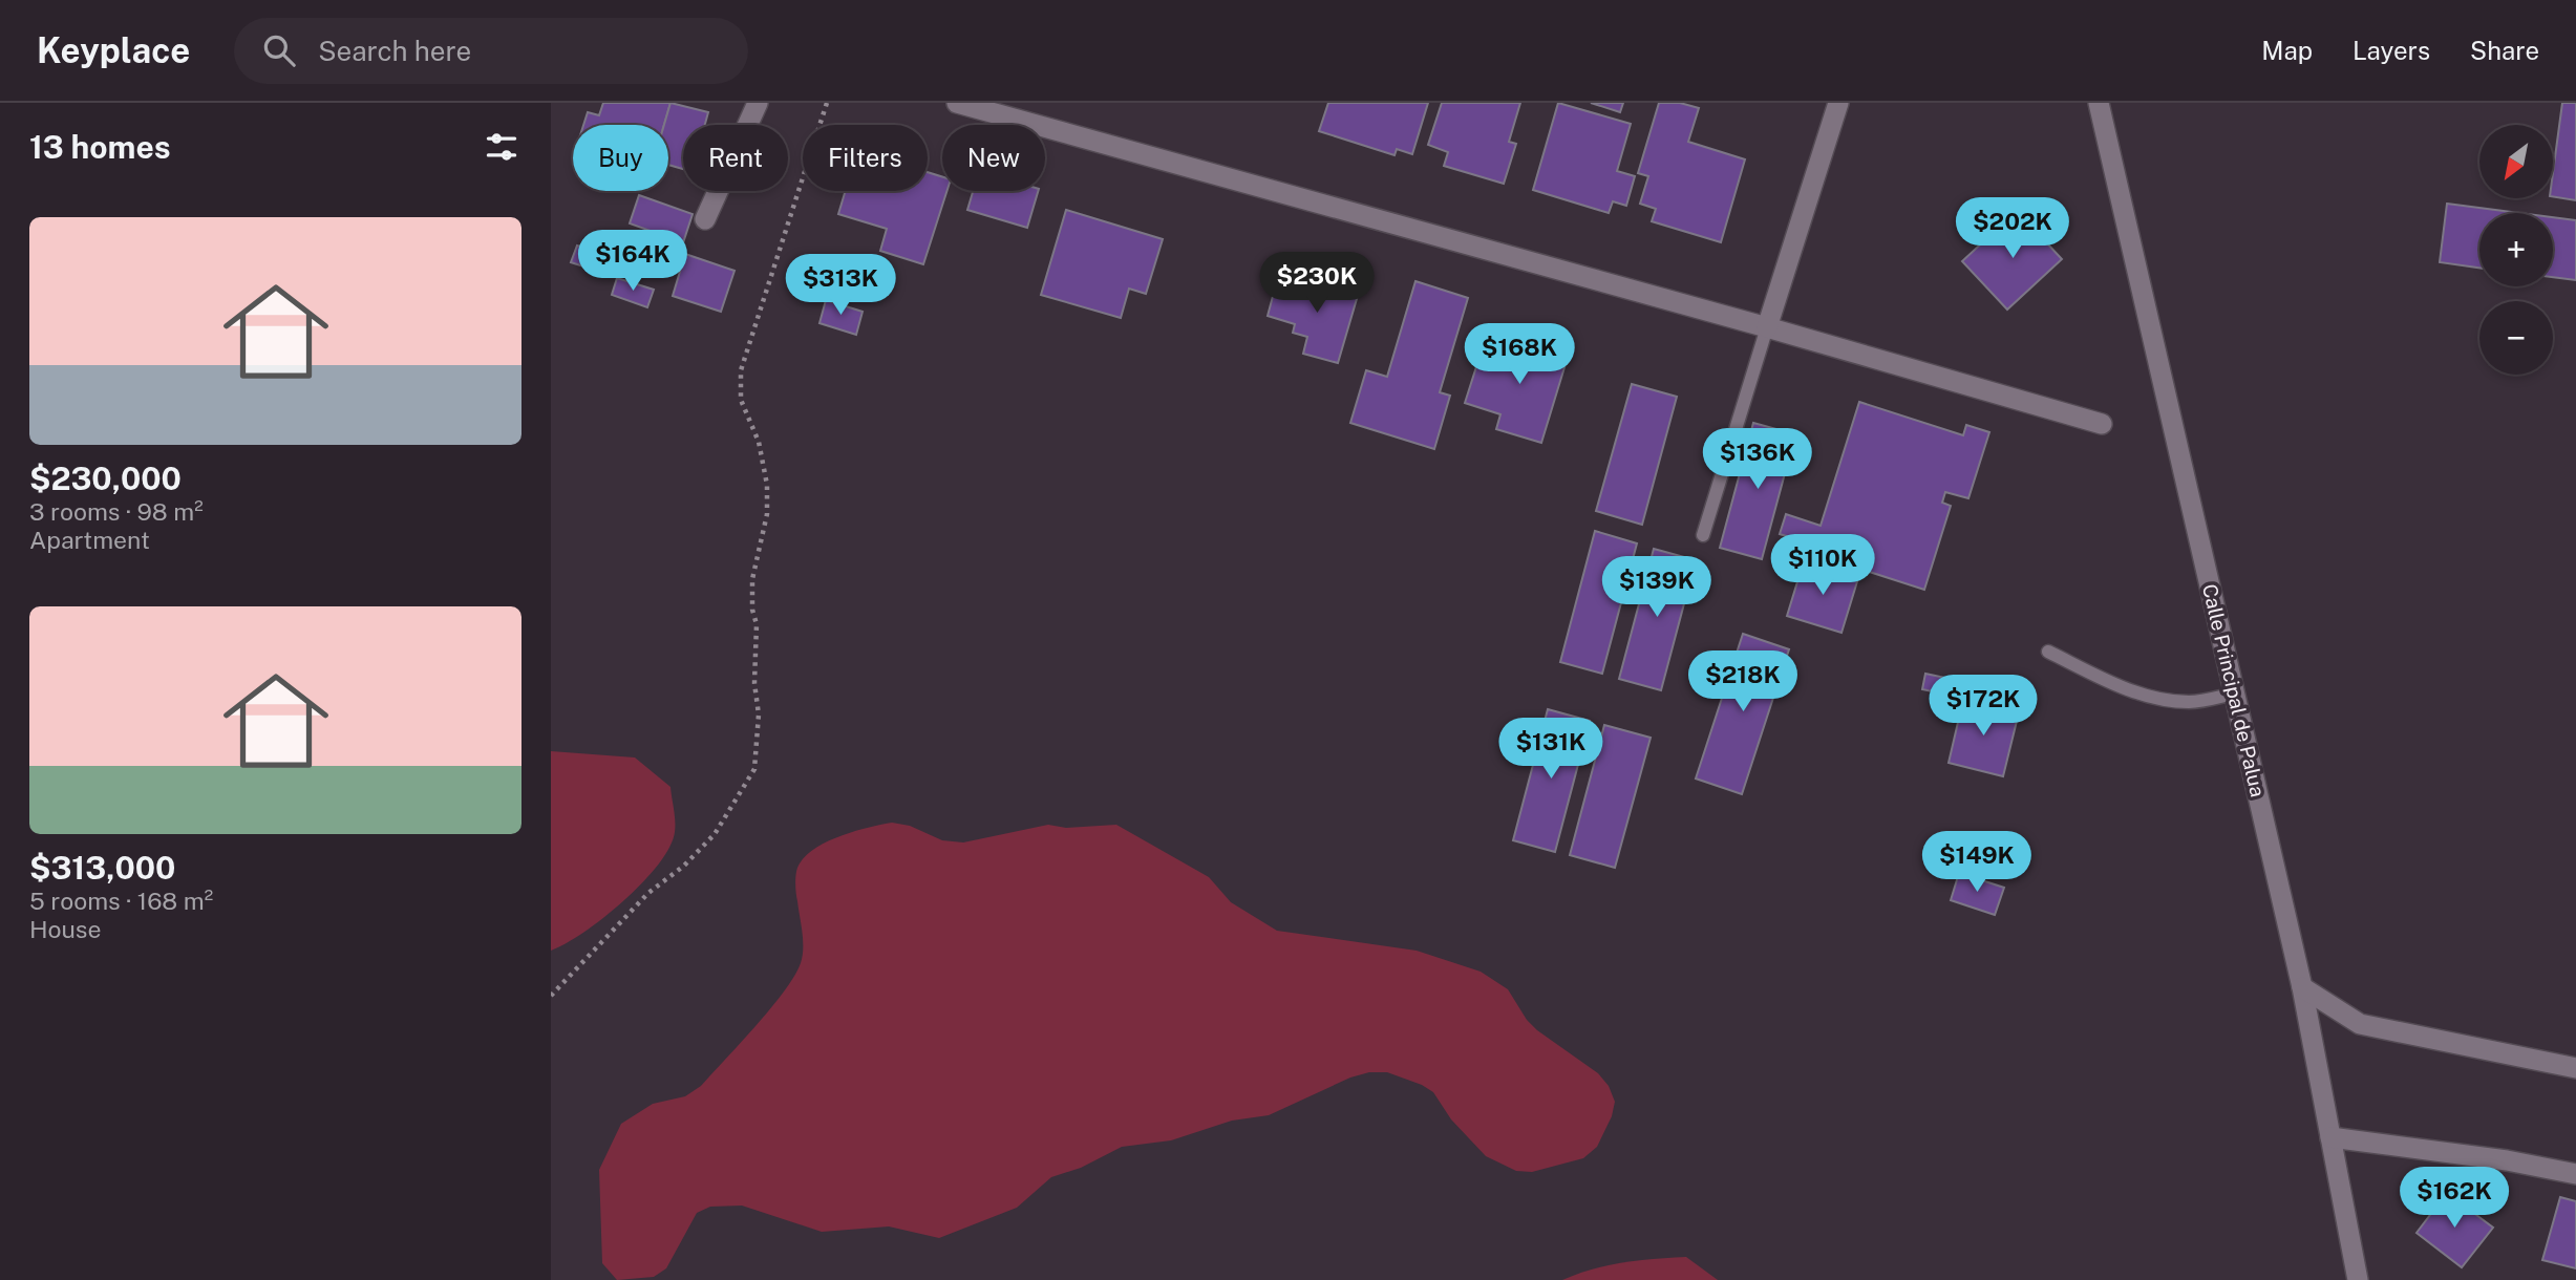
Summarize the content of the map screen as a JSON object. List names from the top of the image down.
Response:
{
  "streets": {
    "street": ["Calle Principal de Palua"]
  },
  "north": "bottom left",
  "page": {
    "header": "Keyplace",
    "search": "Search here",
    "nav": ["Map", "Layers", "Share"],
    "heading": "13 homes",
    "map_buttons": ["+", "−"],
    "chip": [
      "Buy",
      "Rent",
      "Filters",
      "New"
    ],
    "list": [
      {
        "name": "$230,000",
        "note": "3 rooms · 98 m² · Apartment"
      },
      {
        "name": "$313,000",
        "note": "5 rooms · 168 m² · House"
      }
    ],
    "price": [
      "$202K",
      "$164K",
      "$230K",
      "$313K",
      "$168K",
      "$136K",
      "$110K",
      "$139K",
      "$218K",
      "$172K",
      "$131K",
      "$149K",
      "$162K"
    ]
  }
}
